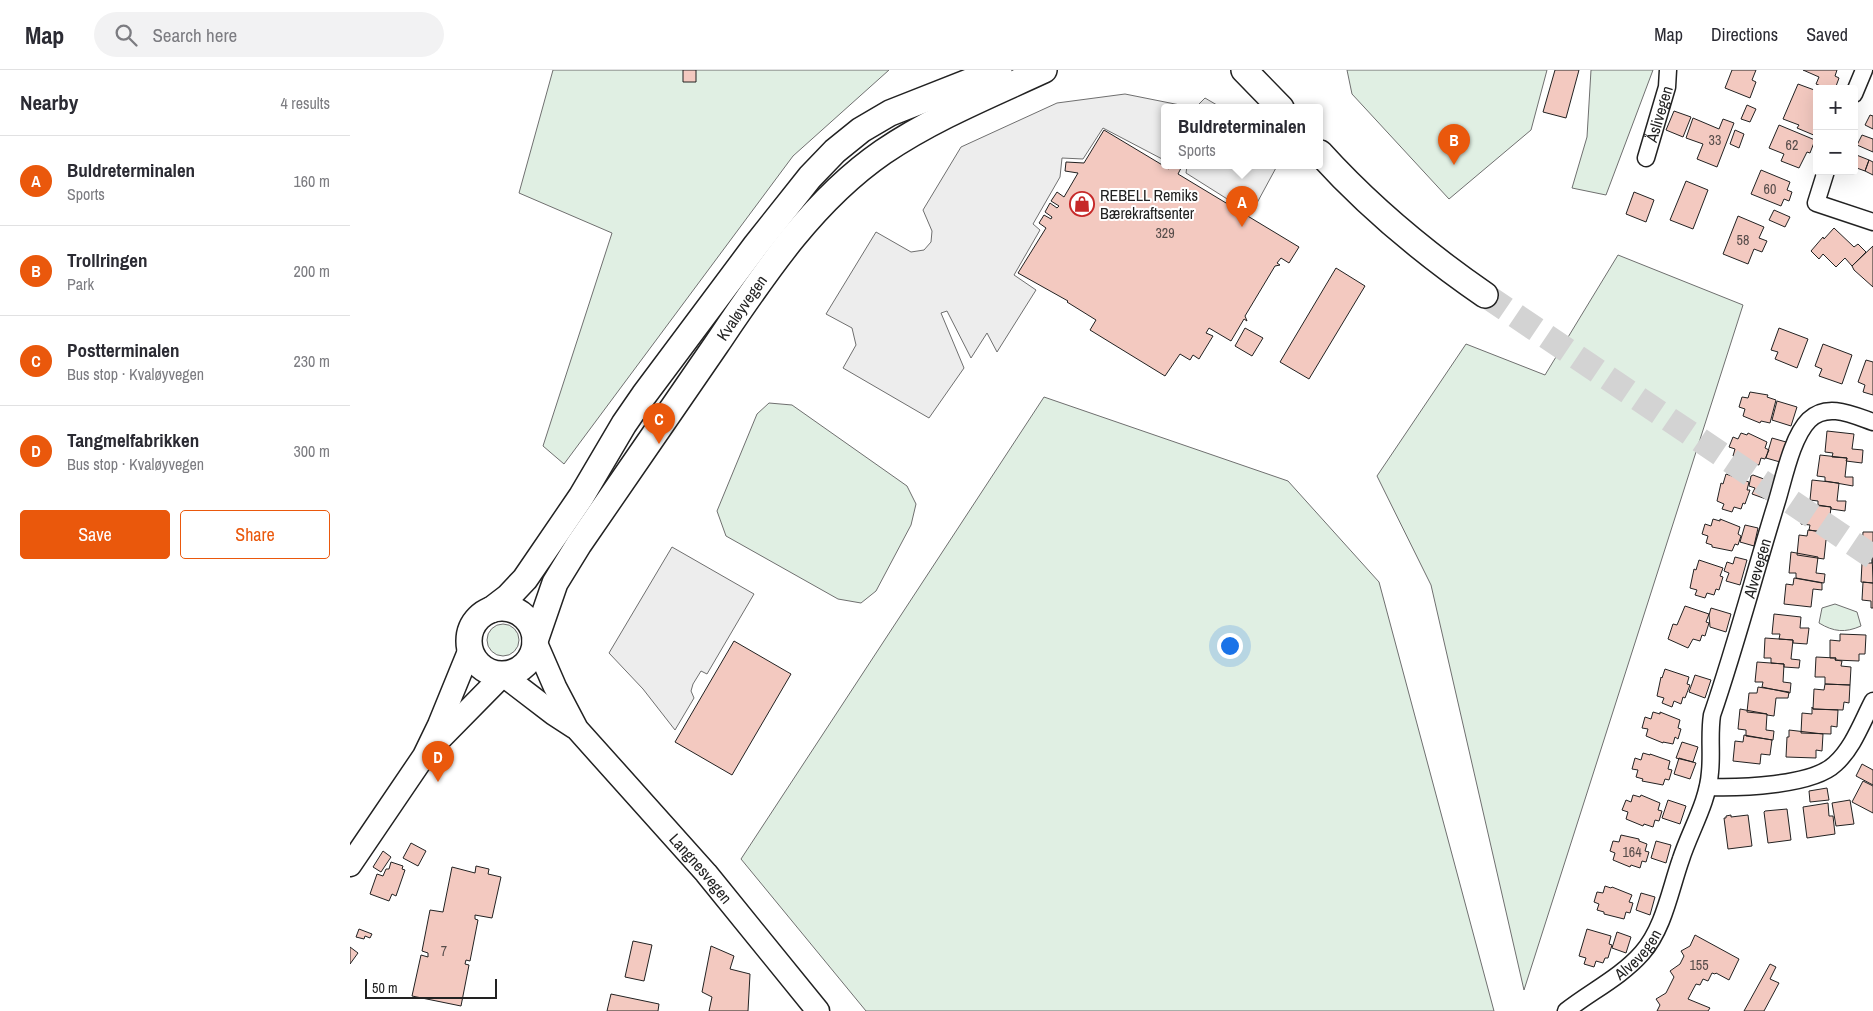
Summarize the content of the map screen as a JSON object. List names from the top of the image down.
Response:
{
  "streets": {
    "main road": ["Kvaløyvegen"],
    "street": ["Åslivegen", "Alvevegen", "Langnesvegen"]
  },
  "crossings": [
    ["Kvaløyvegen", "Langnesvegen"]
  ],
  "places": {
    "shop": ["REBELL Remiks Bærekraftsenter"]
  },
  "house_numbers": [
    "33",
    "62",
    "60",
    "329",
    "58",
    "164",
    "7",
    "155"
  ],
  "scale_bar": "50 m",
  "page": {
    "header": "Map",
    "search": "Search here",
    "nav": ["Map", "Directions", "Saved"],
    "heading": ["Nearby", "4 results"],
    "map_buttons": ["+", "−"],
    "popup": ["Buldreterminalen", "Sports"],
    "pins": [
      "B",
      "A",
      "C",
      "D"
    ],
    "list": [
      {
        "mark": "A",
        "name": "Buldreterminalen",
        "note": "Sports",
        "value": "160 m"
      },
      {
        "mark": "B",
        "name": "Trollringen",
        "note": "Park",
        "value": "200 m"
      },
      {
        "mark": "C",
        "name": "Postterminalen",
        "note": "Bus stop · Kvaløyvegen",
        "value": "230 m"
      },
      {
        "mark": "D",
        "name": "Tangmelfabrikken",
        "note": "Bus stop · Kvaløyvegen",
        "value": "300 m"
      }
    ],
    "buttons": ["Save", "Share"],
    "scale": "50 m"
  }
}
